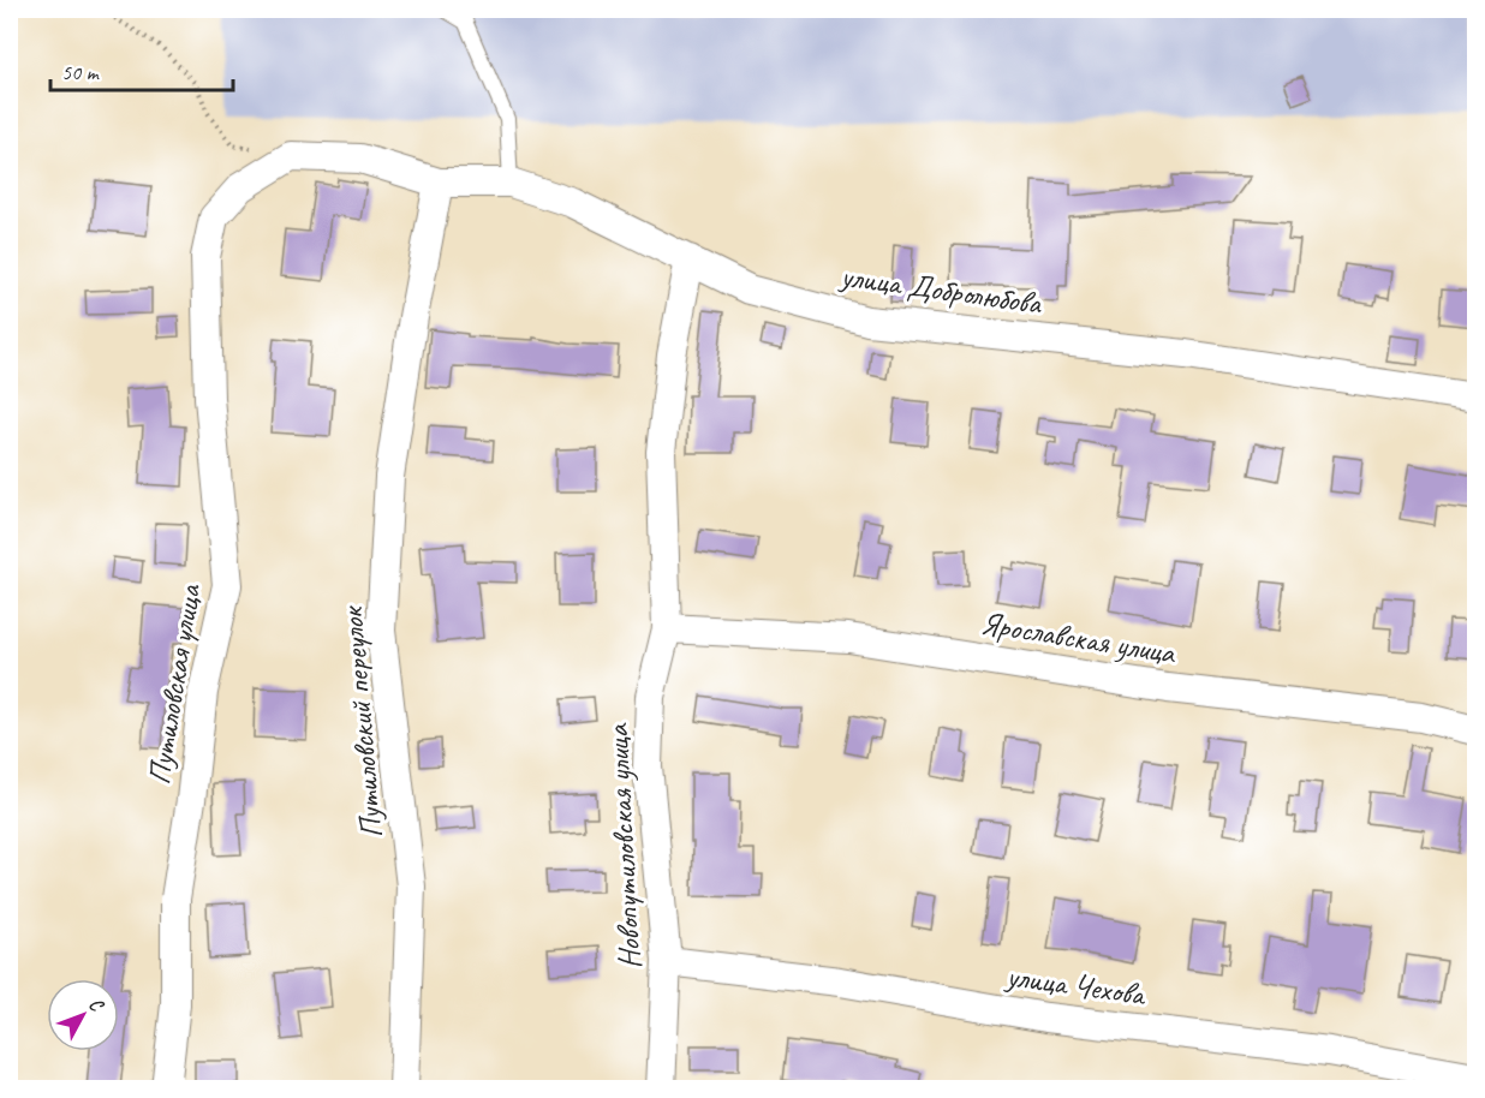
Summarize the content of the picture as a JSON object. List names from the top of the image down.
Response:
{
  "streets": {
    "street": [
      "улица Добролюбова",
      "Ярославская улица",
      "Путиловская улица",
      "Путиловский переулок",
      "Новопутиловская улица",
      "улица Чехова"
    ]
  },
  "crossings": [
    ["улица Добролюбова", "Путиловская улица"],
    ["улица Добролюбова", "Путиловский переулок"],
    ["улица Добролюбова", "Новопутиловская улица"],
    ["Ярославская улица", "Новопутиловская улица"],
    ["Новопутиловская улица", "улица Чехова"]
  ],
  "scale_bar": "50 m",
  "north": "top right"
}
